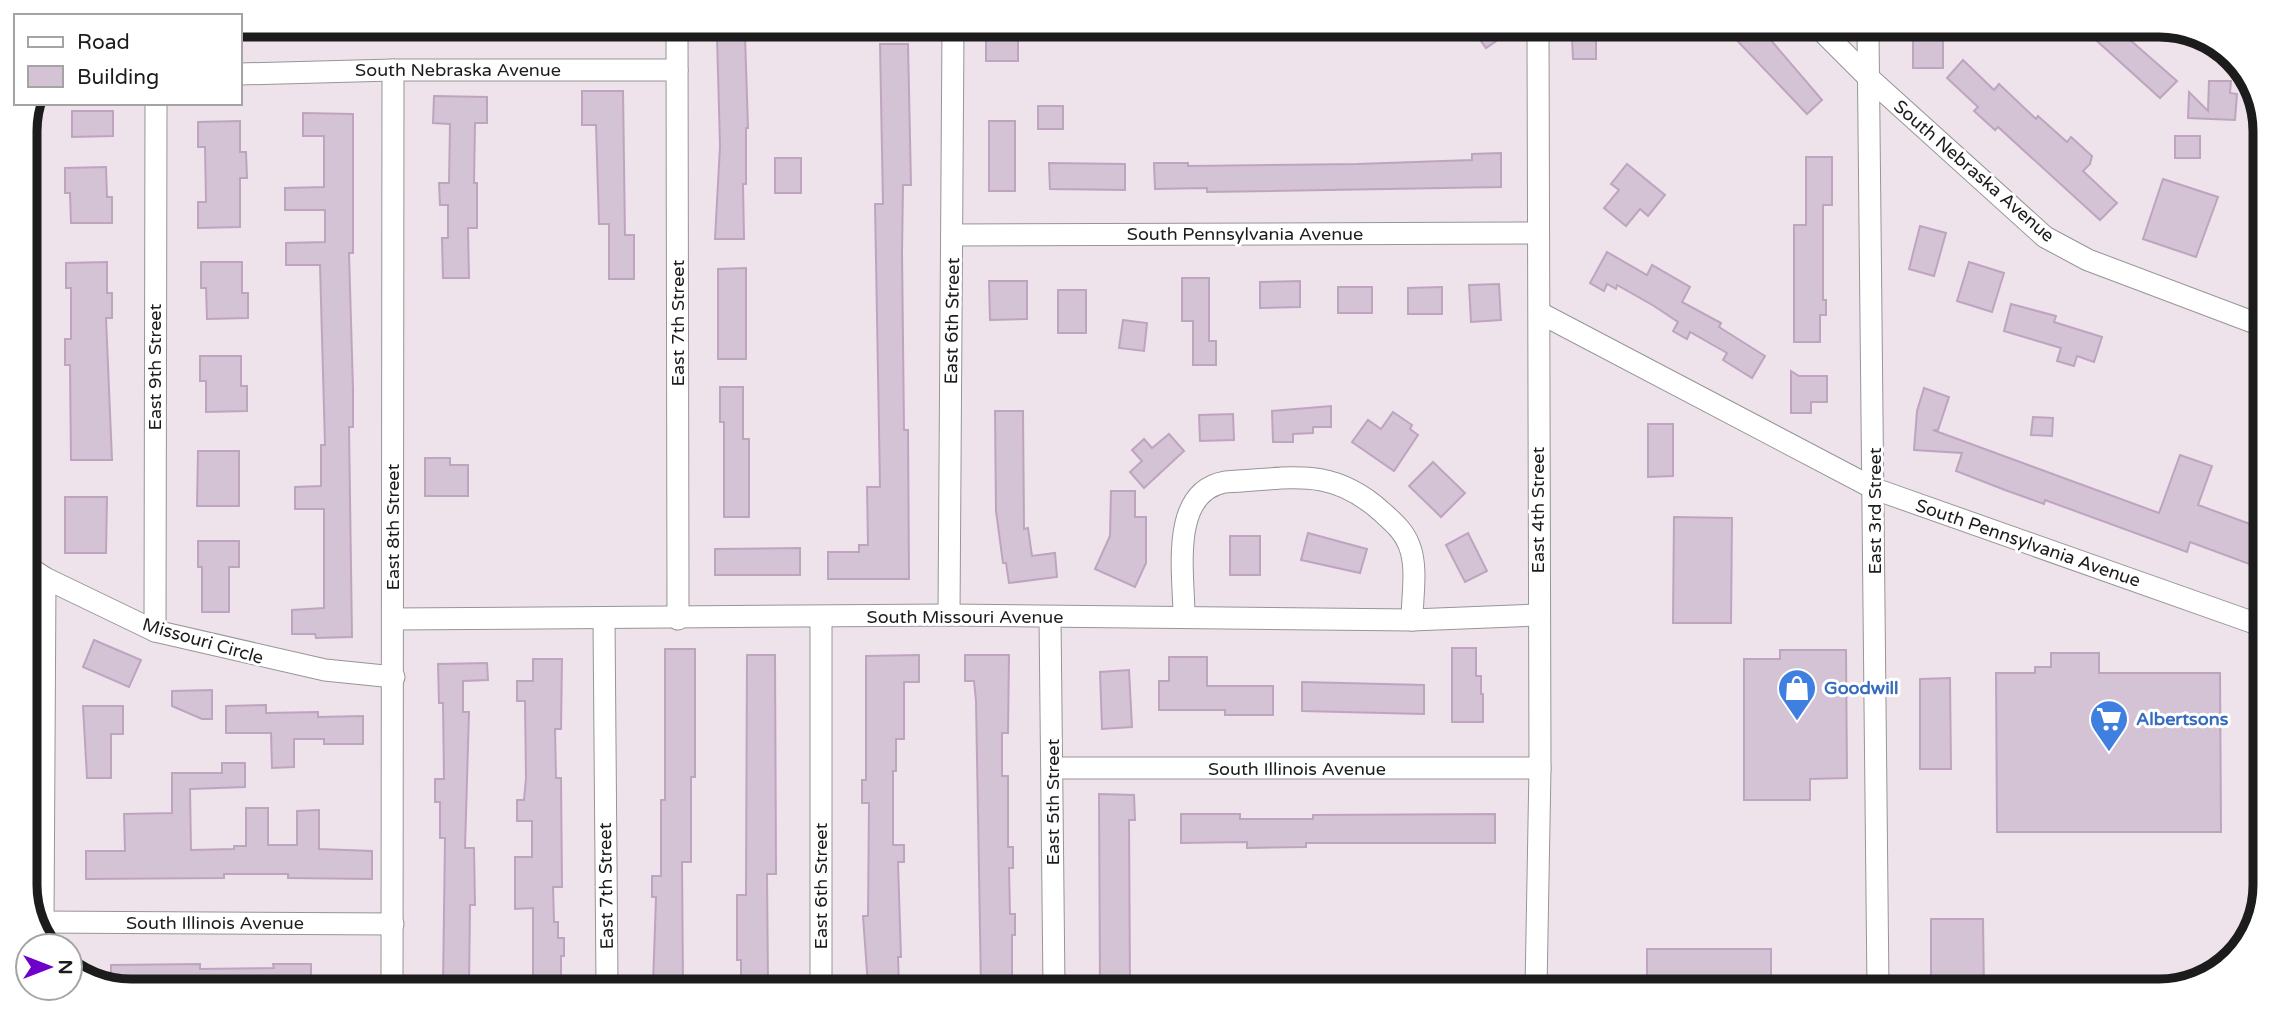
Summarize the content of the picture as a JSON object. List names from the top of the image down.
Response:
{
  "streets": {
    "street": [
      "South Nebraska Avenue",
      "South Pennsylvania Avenue",
      "East 6th Street",
      "East 7th Street",
      "East 9th Street",
      "East 4th Street",
      "East 3rd Street",
      "East 8th Street",
      "South Missouri Avenue",
      "Missouri Circle",
      "South Illinois Avenue",
      "East 5th Street"
    ]
  },
  "crossings": [
    ["South Nebraska Avenue", "East 7th Street"],
    ["South Nebraska Avenue", "East 3rd Street"],
    ["South Nebraska Avenue", "East 8th Street"],
    ["South Pennsylvania Avenue", "East 6th Street"],
    ["South Pennsylvania Avenue", "East 4th Street"],
    ["South Pennsylvania Avenue", "East 3rd Street"],
    ["East 6th Street", "South Missouri Avenue"],
    ["East 7th Street", "South Missouri Avenue"],
    ["East 9th Street", "Missouri Circle"],
    ["East 4th Street", "South Missouri Avenue"],
    ["East 4th Street", "South Illinois Avenue"],
    ["East 8th Street", "South Missouri Avenue"],
    ["East 8th Street", "Missouri Circle"],
    ["East 8th Street", "South Illinois Avenue"],
    ["South Missouri Avenue", "East 5th Street"],
    ["South Illinois Avenue", "East 5th Street"]
  ],
  "places": {
    "shop": ["Goodwill"],
    "supermarket": ["Albertsons"]
  },
  "legend": ["Road", "Building"],
  "north": "right"
}
